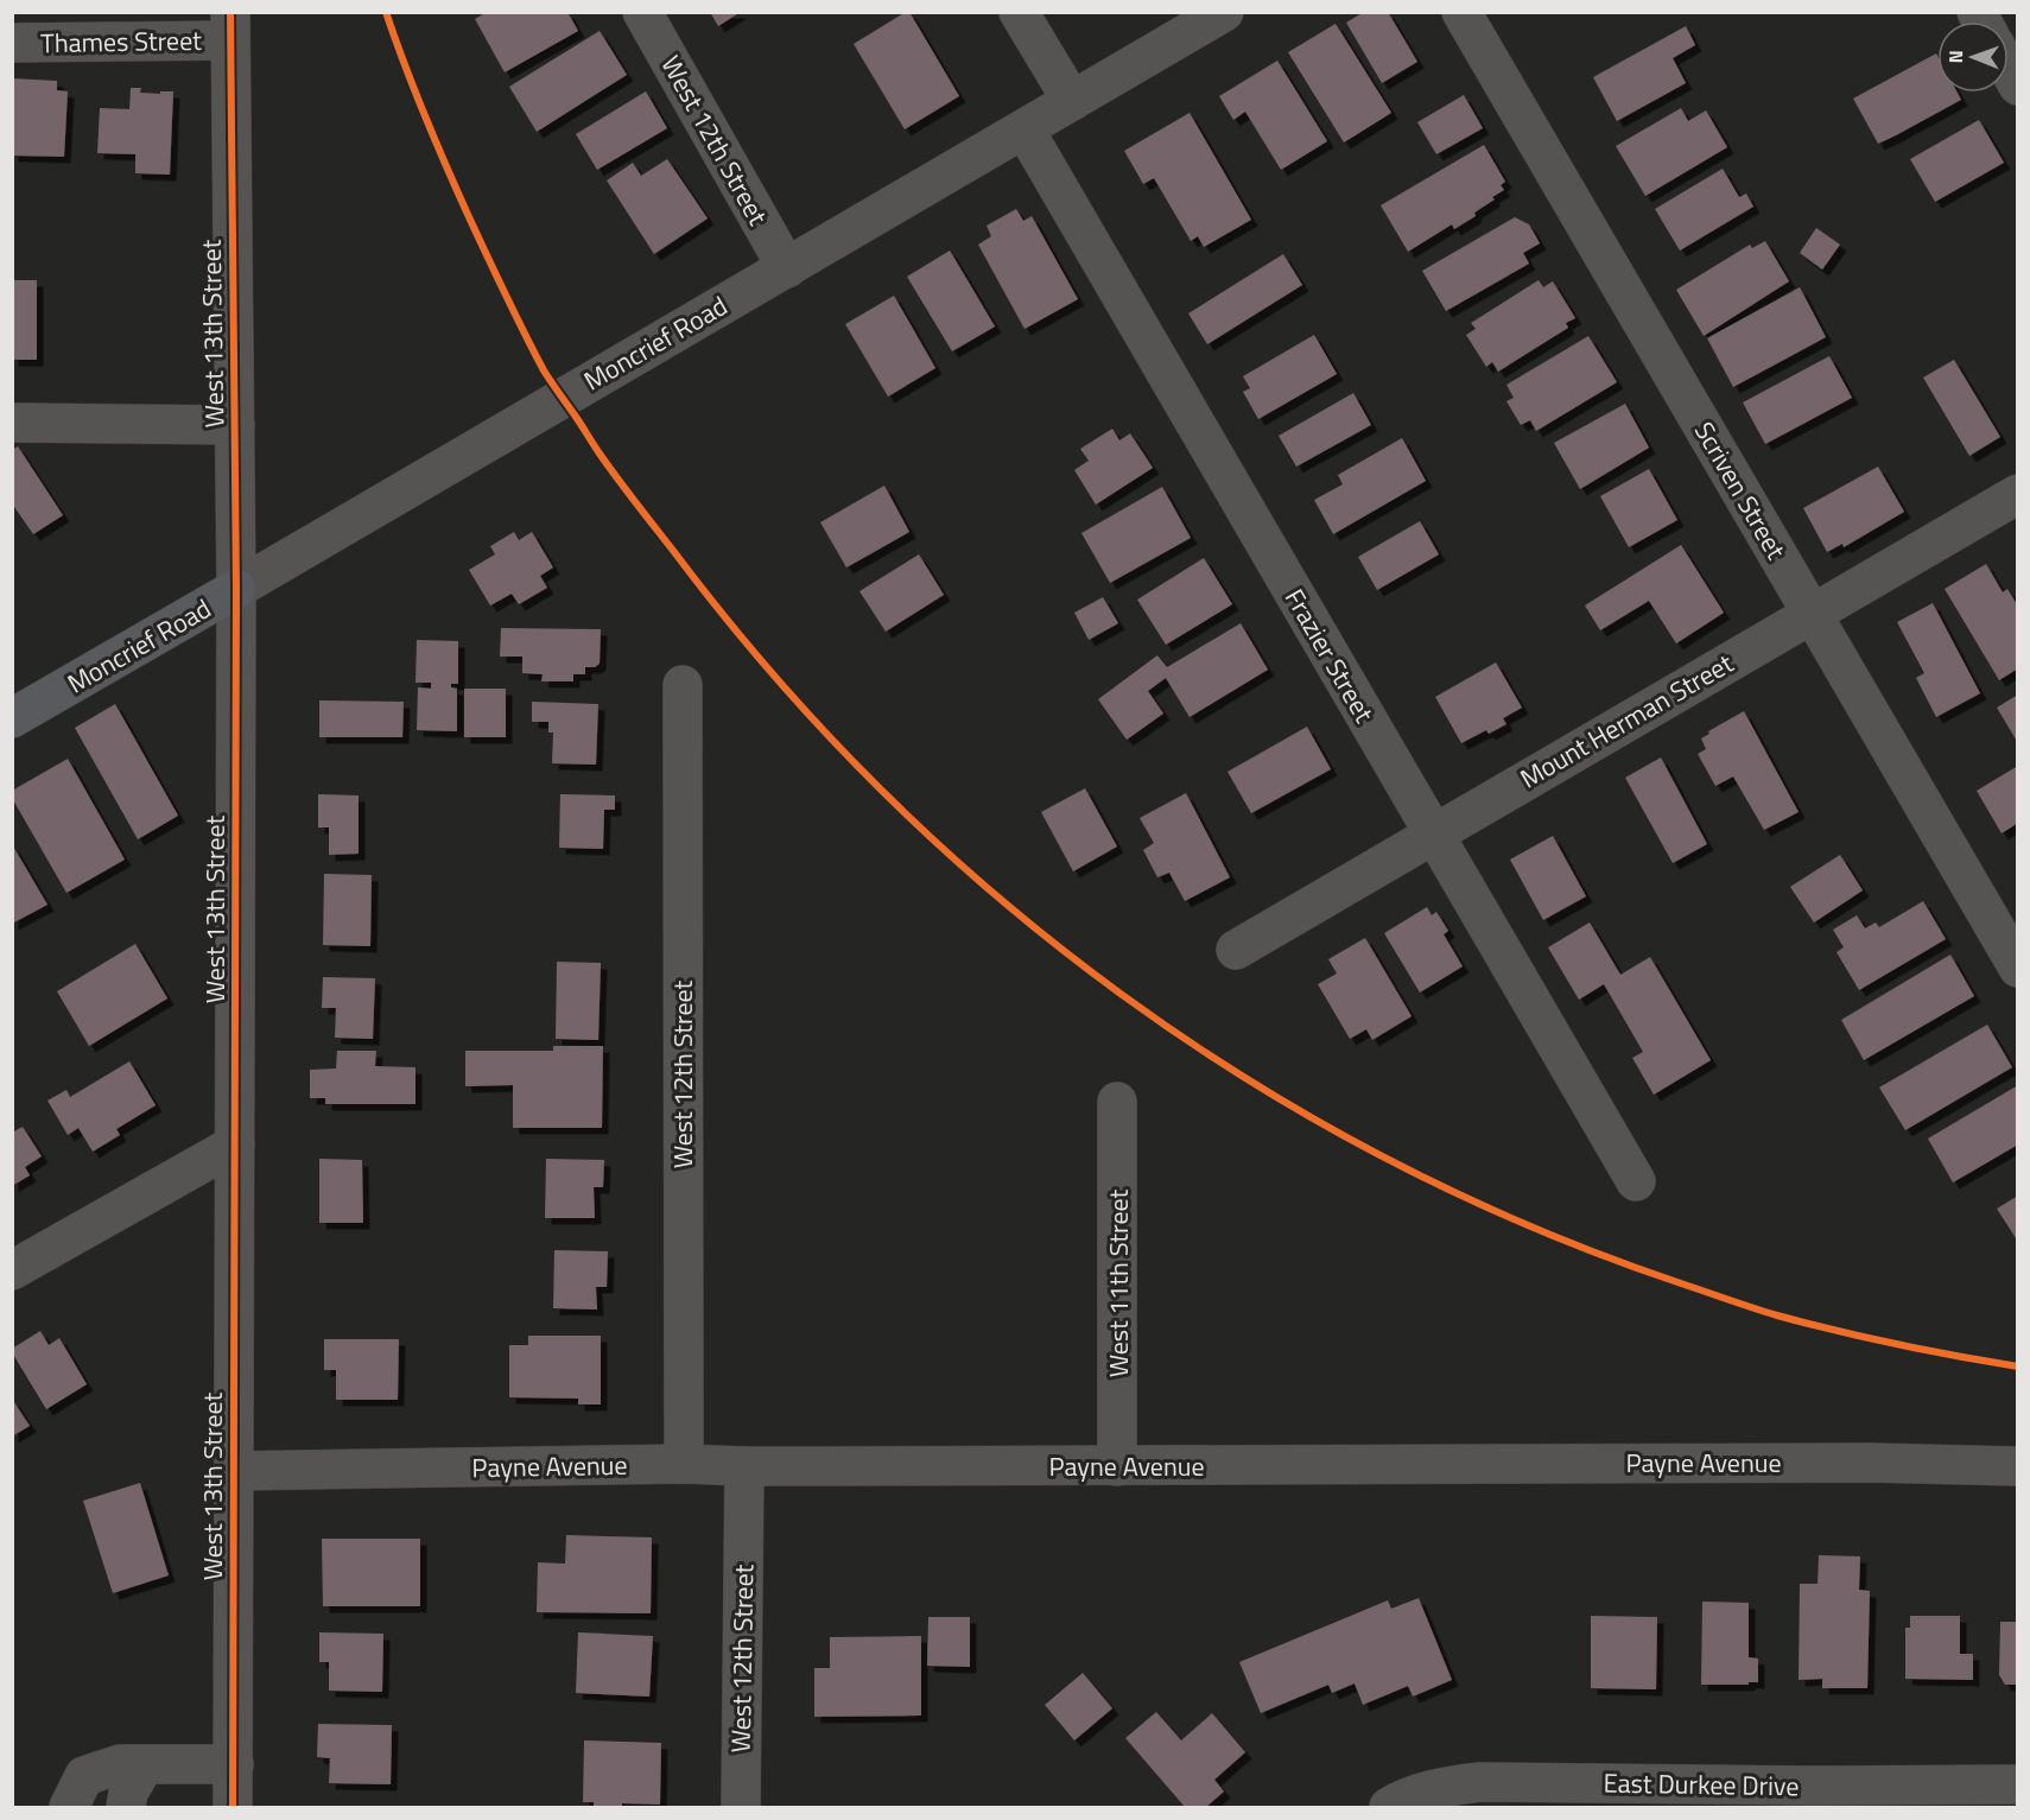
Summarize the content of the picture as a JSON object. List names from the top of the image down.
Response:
{
  "streets": {
    "main road": ["Moncrief Road"],
    "street": [
      "Thames Street",
      "West 12th Street",
      "West 13th Street",
      "Scriven Street",
      "Frazier Street",
      "Mount Herman Street",
      "West 11th Street",
      "Payne Avenue",
      "East Durkee Drive"
    ]
  },
  "crossings": [
    ["Thames Street", "West 13th Street"],
    ["West 12th Street", "Moncrief Road"],
    ["West 12th Street", "Payne Avenue"],
    ["West 13th Street", "Moncrief Road"],
    ["West 13th Street", "Payne Avenue"],
    ["Moncrief Road", "Frazier Street"],
    ["Scriven Street", "Mount Herman Street"],
    ["Frazier Street", "Mount Herman Street"],
    ["West 11th Street", "Payne Avenue"]
  ],
  "north": "left"
}
